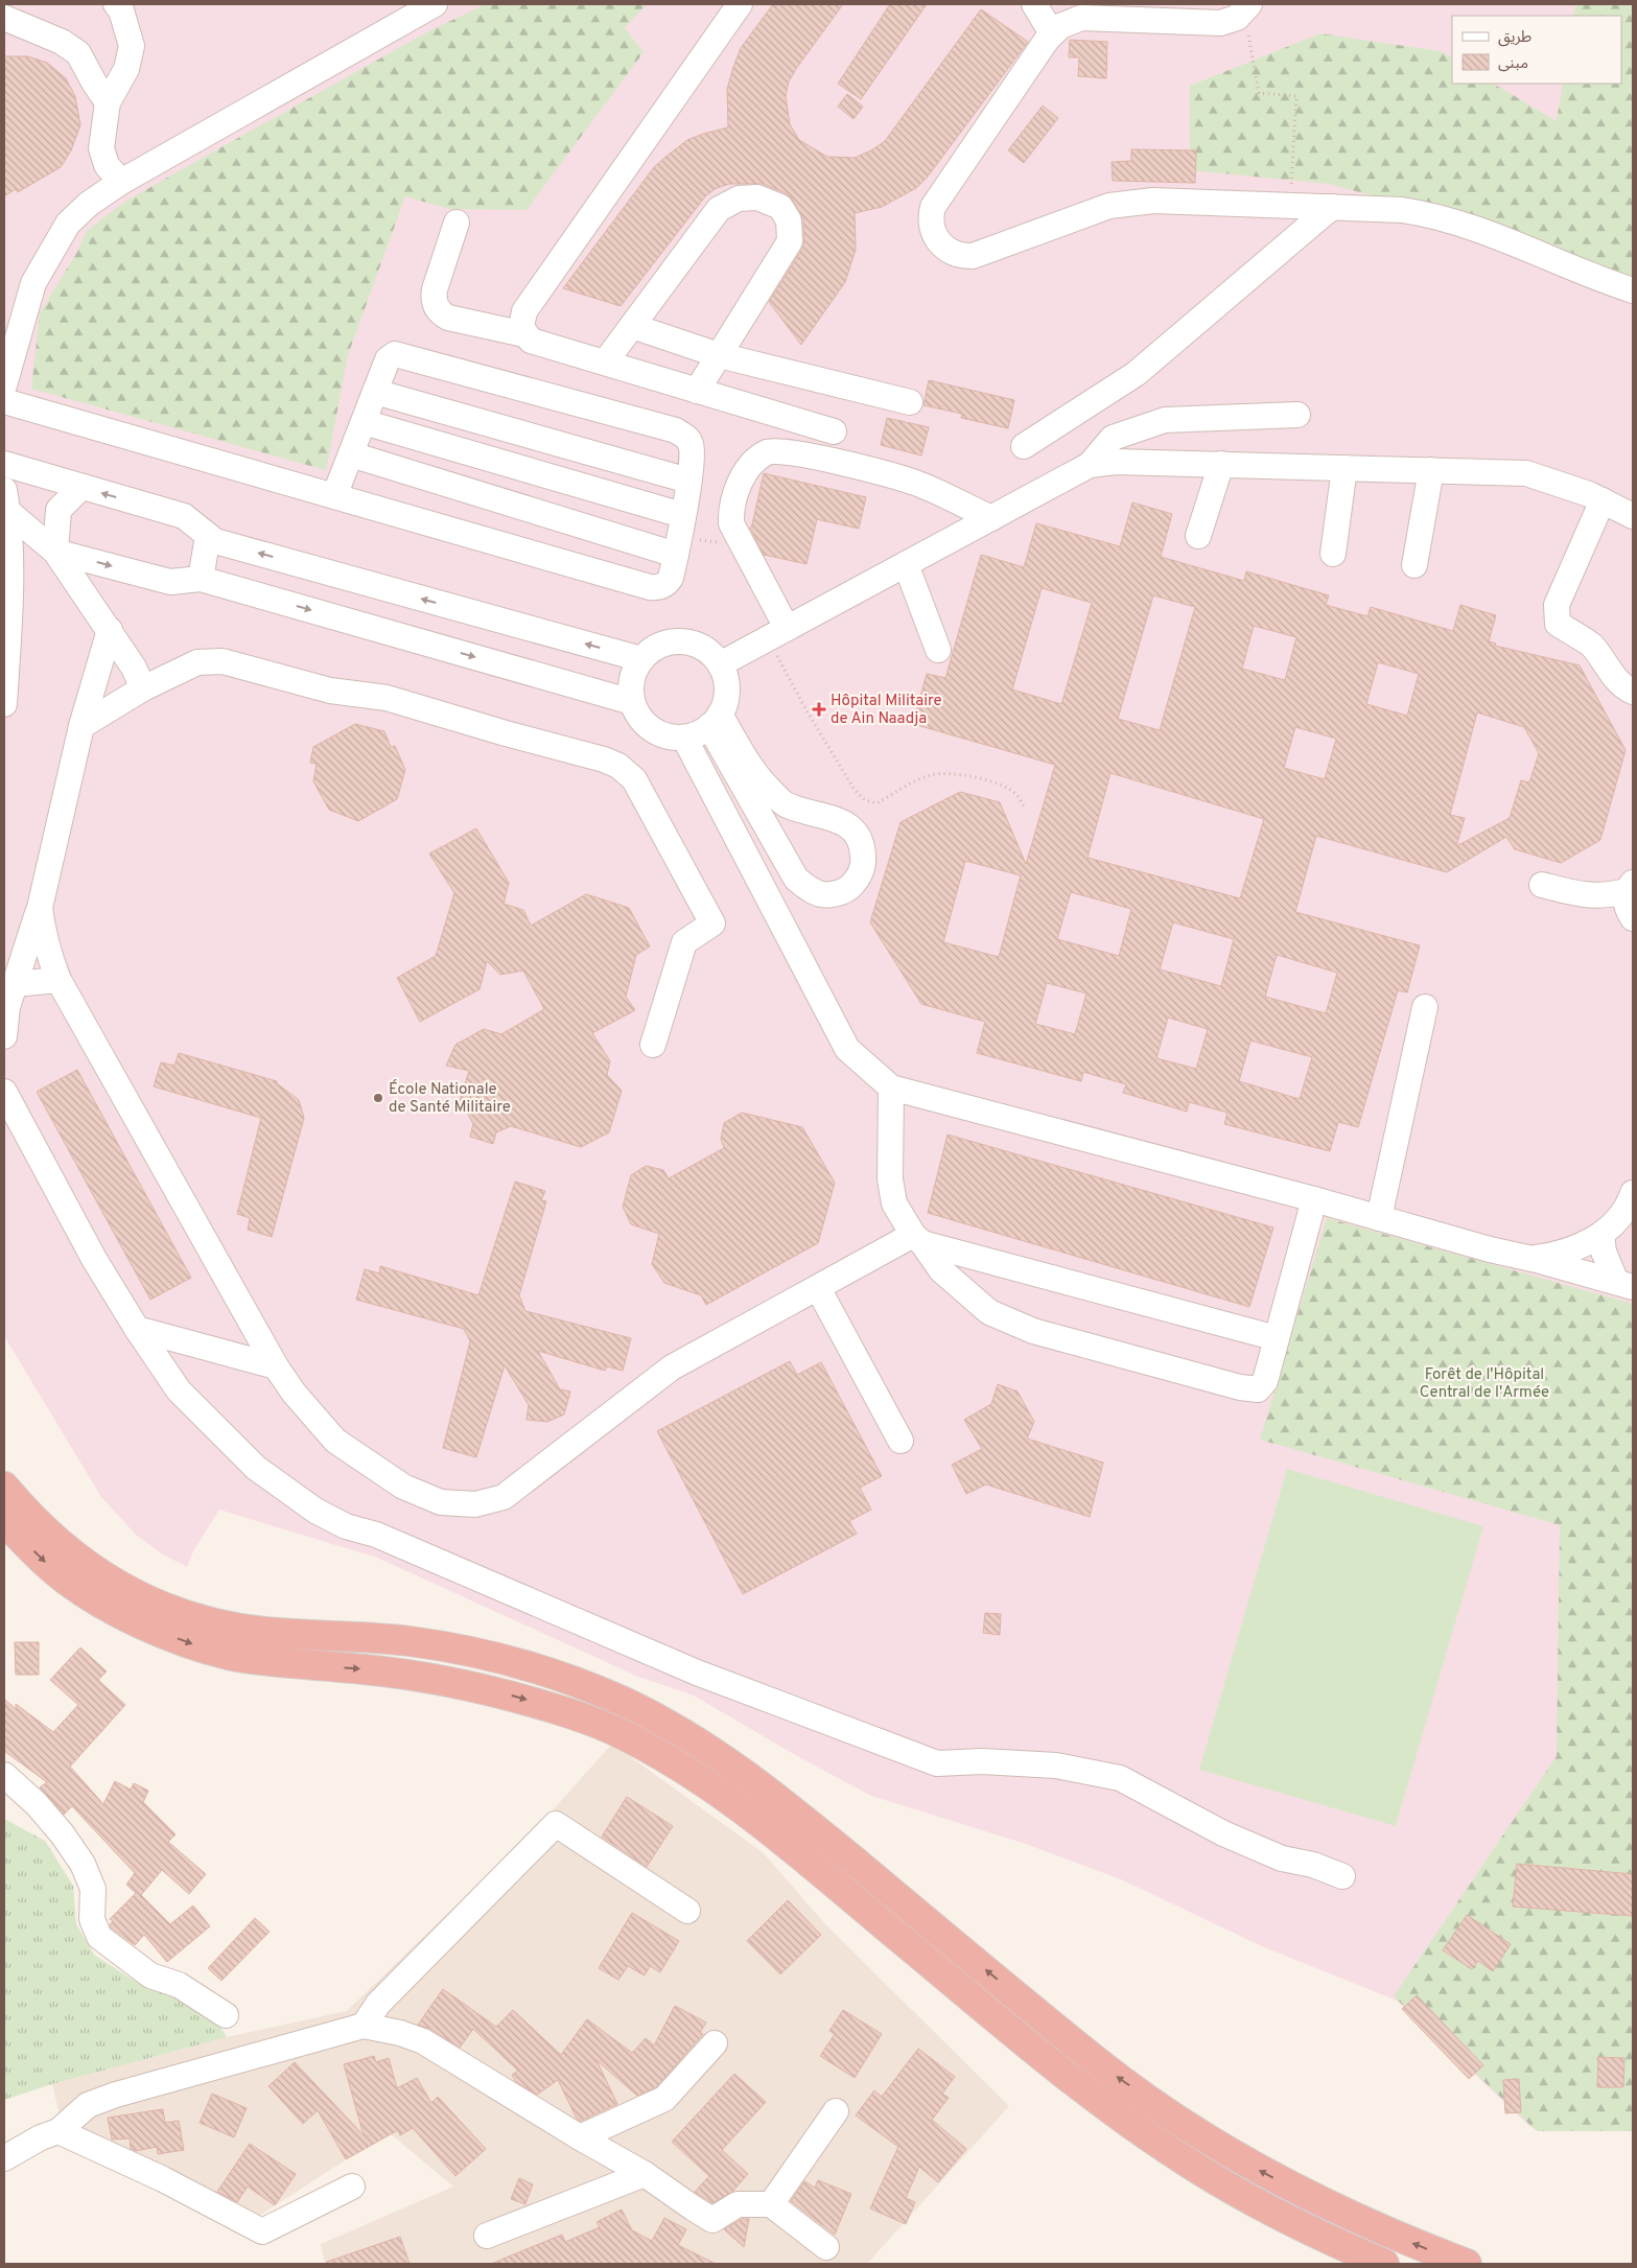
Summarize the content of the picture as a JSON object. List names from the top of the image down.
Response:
{
  "parks": ["Forêt de l'Hôpital Central de l'Armée"],
  "places": {
    "health": ["Hôpital Militaire de Ain Naadja"],
    "other": ["École Nationale de Santé Militaire"]
  },
  "legend": ["طريق", "مبنى"]
}
